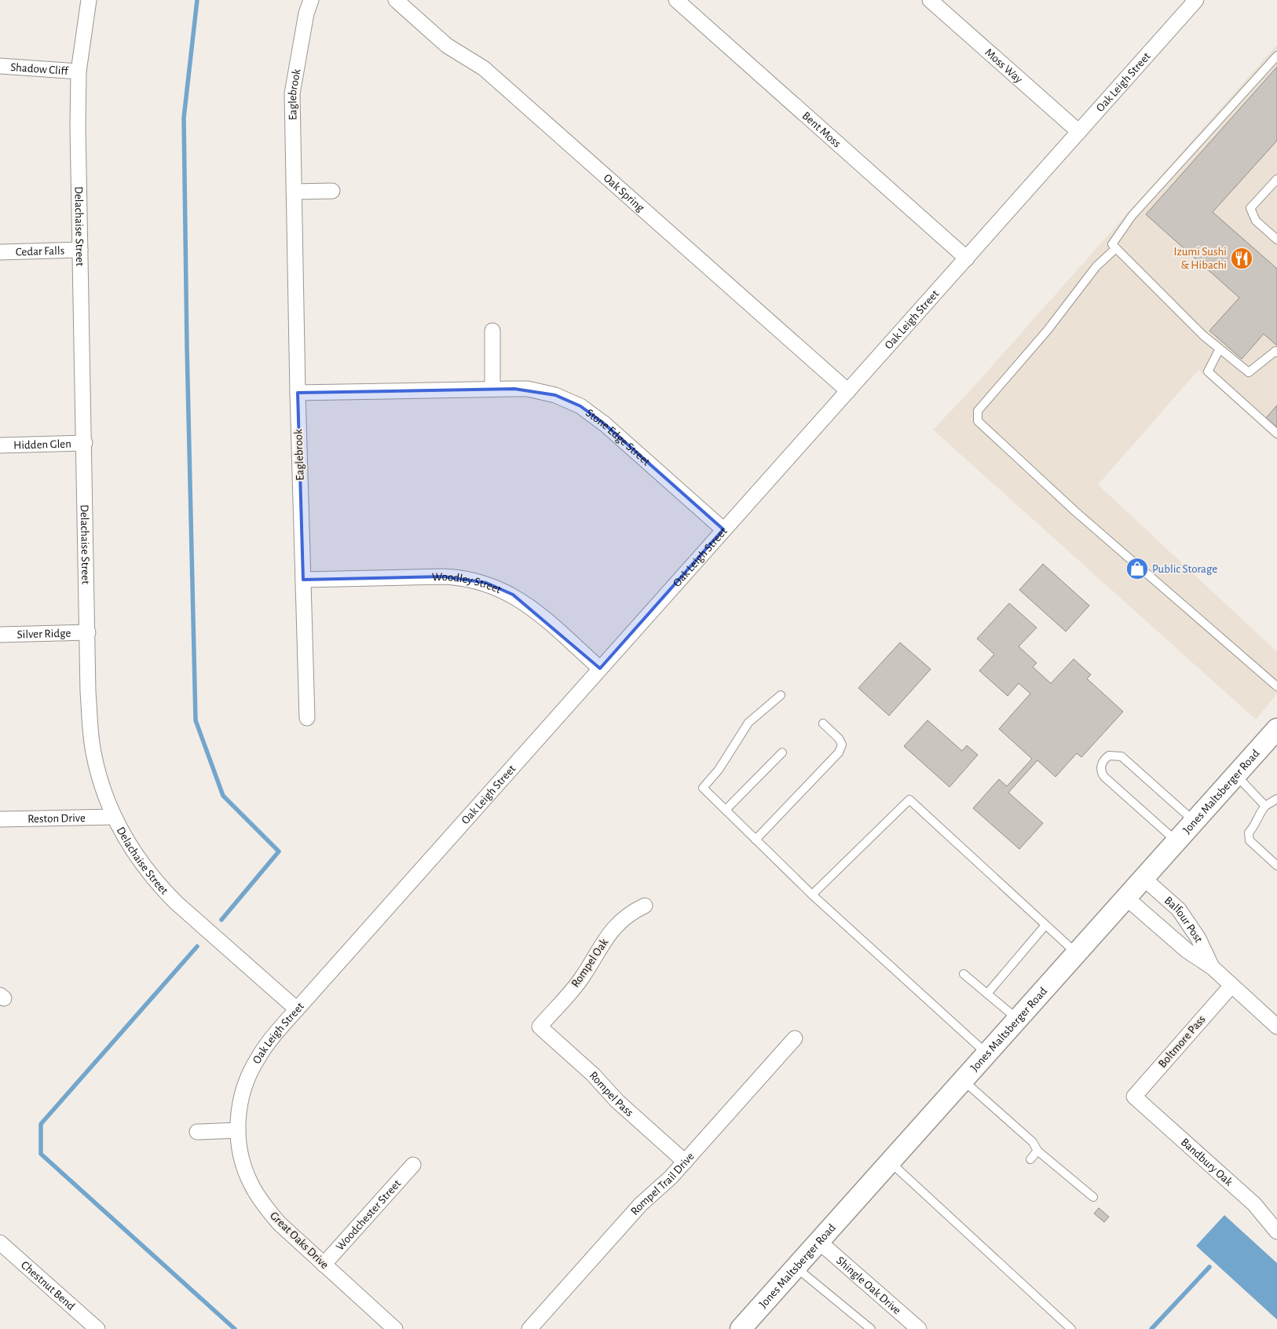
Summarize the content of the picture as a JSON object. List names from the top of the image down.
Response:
{
  "streets": {
    "main road": ["Jones Maltsberger Road"],
    "street": [
      "Moss Way",
      "Shadow Cliff",
      "Oak Leigh Street",
      "Eaglebrook",
      "Bent Moss",
      "Oak Spring",
      "Delachaise Street",
      "Cedar Falls",
      "Stone Edge Street",
      "Hidden Glen",
      "Woodley Street",
      "Silver Ridge",
      "Reston Drive",
      "Balfour Post",
      "Rompel Oak",
      "Boltmore Pass",
      "Rompel Pass",
      "Bandbury Oak",
      "Rompel Trail Drive",
      "Woodchester Street",
      "Great Oaks Drive",
      "Shingle Oak Drive",
      "Chestnut Bend"
    ]
  },
  "crossings": [
    ["Moss Way", "Oak Leigh Street"],
    ["Shadow Cliff", "Delachaise Street"],
    ["Oak Leigh Street", "Bent Moss"],
    ["Oak Leigh Street", "Oak Spring"],
    ["Oak Leigh Street", "Delachaise Street"],
    ["Oak Leigh Street", "Stone Edge Street"],
    ["Oak Leigh Street", "Woodley Street"],
    ["Oak Leigh Street", "Great Oaks Drive"],
    ["Eaglebrook", "Stone Edge Street"],
    ["Eaglebrook", "Woodley Street"],
    ["Delachaise Street", "Cedar Falls"],
    ["Delachaise Street", "Hidden Glen"],
    ["Delachaise Street", "Silver Ridge"],
    ["Delachaise Street", "Reston Drive"],
    ["Jones Maltsberger Road", "Balfour Post"],
    ["Jones Maltsberger Road", "Shingle Oak Drive"],
    ["Balfour Post", "Boltmore Pass"],
    ["Rompel Oak", "Rompel Pass"],
    ["Boltmore Pass", "Bandbury Oak"],
    ["Rompel Pass", "Rompel Trail Drive"],
    ["Woodchester Street", "Great Oaks Drive"]
  ],
  "places": {
    "restaurant": ["Izumi Sushi & Hibachi"],
    "shop": ["Public Storage"]
  }
}
